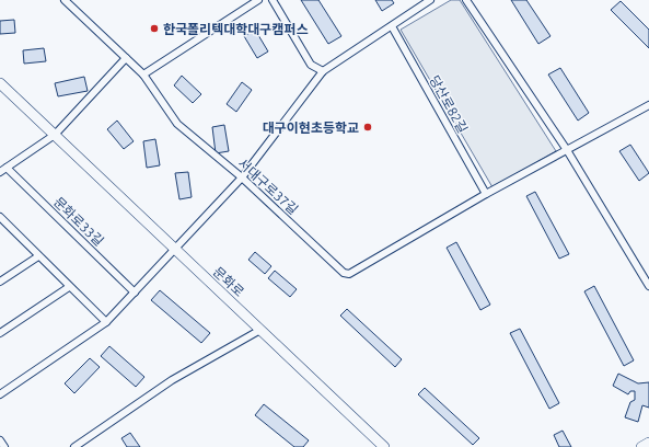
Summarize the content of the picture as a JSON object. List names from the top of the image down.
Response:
{
  "streets": {
    "main road": ["문화로"],
    "street": ["당산로82길", "서대구로37길", "문화로33길"]
  },
  "crossings": [
    ["당산로82길", "서대구로37길"]
  ],
  "places": ["한국폴리텍대학대구캠퍼스", "대구이현초등학교"]
}
